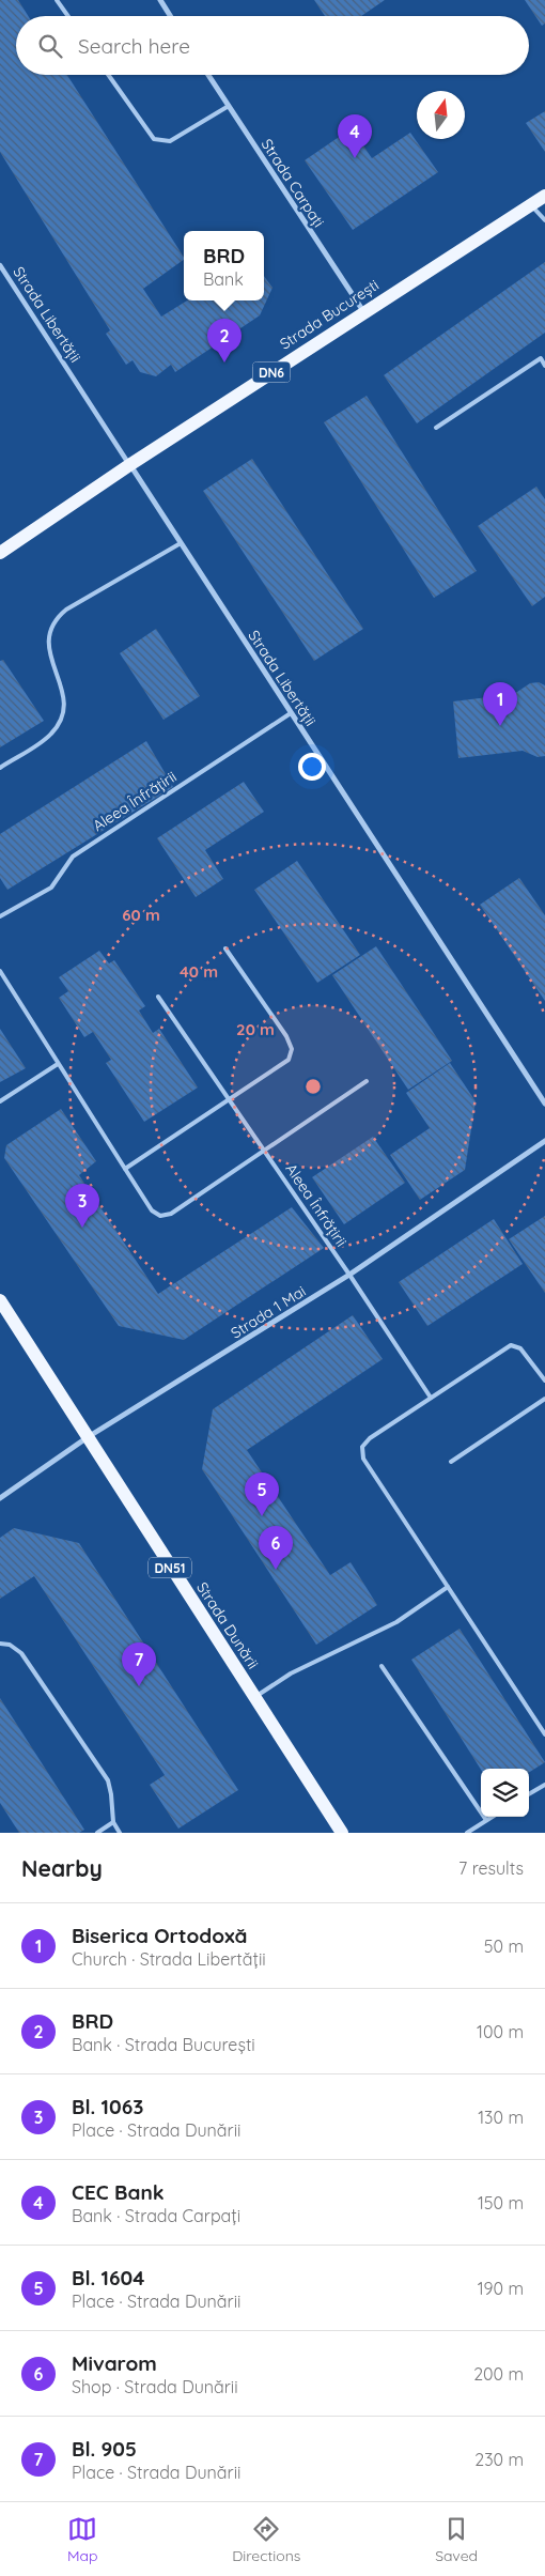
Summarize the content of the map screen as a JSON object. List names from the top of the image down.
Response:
{
  "streets": {
    "main road": [
      "Strada București",
      "DN6",
      "DN51",
      "Strada Dunării"
    ],
    "street": ["Strada Carpați", "Strada Libertății", "Strada 1 Mai"],
    "lane": ["Aleea Înfrățirii"]
  },
  "crossings": [
    ["Strada Carpați", "Strada București"],
    ["Strada Libertății", "Strada București"],
    ["Strada Libertății", "Aleea Înfrățirii"],
    ["Aleea Înfrățirii", "Strada 1 Mai"],
    ["Strada 1 Mai", "Strada Dunării"]
  ],
  "north": "top",
  "page": {
    "search": "Search here",
    "pins": [
      "4",
      "2",
      "1",
      "3",
      "5",
      "6",
      "7"
    ],
    "popup": ["BRD", "Bank"],
    "heading": ["Nearby", "7 results"],
    "list": [
      {
        "mark": "1",
        "name": "Biserica Ortodoxă",
        "note": "Church · Strada Libertății",
        "value": "50 m"
      },
      {
        "mark": "2",
        "name": "BRD",
        "note": "Bank · Strada București",
        "value": "100 m"
      },
      {
        "mark": "3",
        "name": "Bl. 1063",
        "note": "Place · Strada Dunării",
        "value": "130 m"
      },
      {
        "mark": "4",
        "name": "CEC Bank",
        "note": "Bank · Strada Carpați",
        "value": "150 m"
      },
      {
        "mark": "5",
        "name": "Bl. 1604",
        "note": "Place · Strada Dunării",
        "value": "190 m"
      },
      {
        "mark": "6",
        "name": "Mivarom",
        "note": "Shop · Strada Dunării",
        "value": "200 m"
      },
      {
        "mark": "7",
        "name": "Bl. 905",
        "note": "Place · Strada Dunării",
        "value": "230 m"
      }
    ],
    "nav": ["Map", "Directions", "Saved"]
  },
  "rings": ["60 m", "40 m", "20 m"]
}
